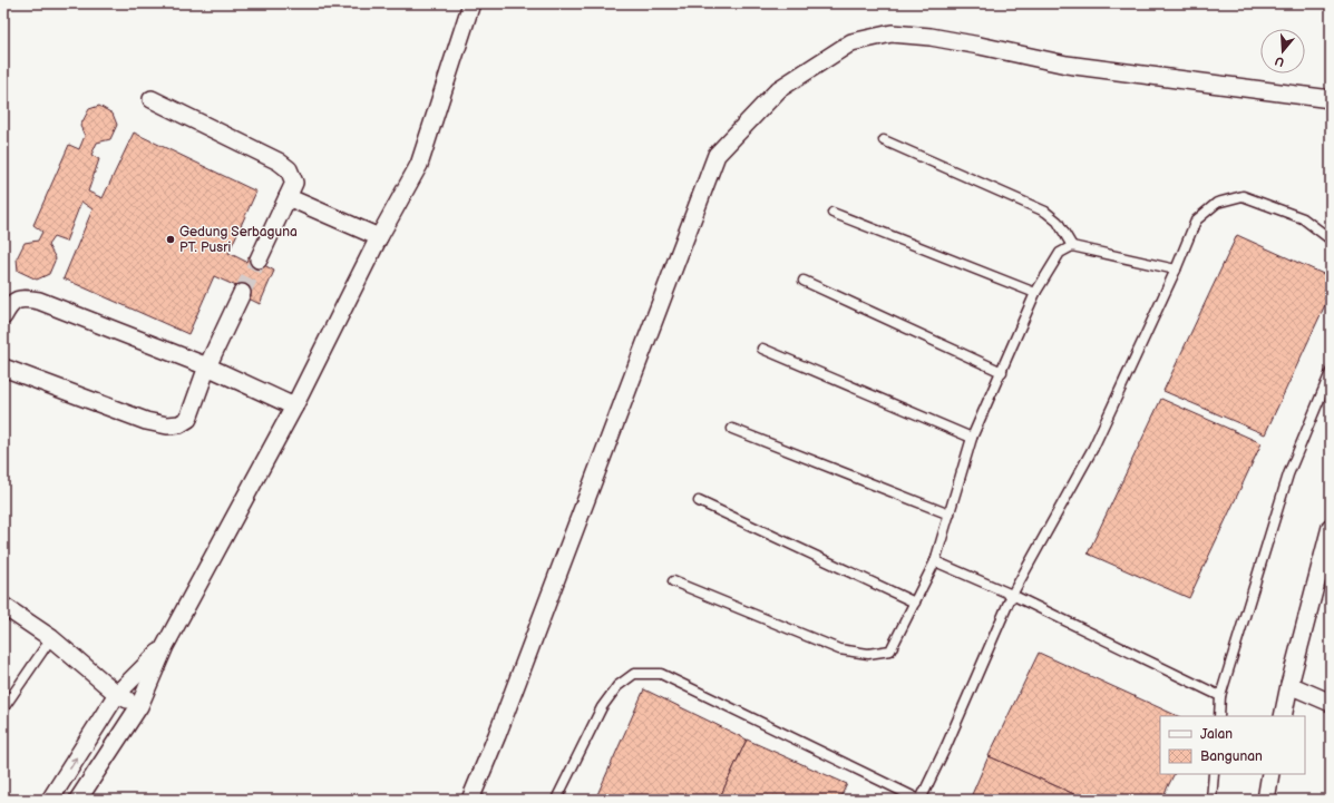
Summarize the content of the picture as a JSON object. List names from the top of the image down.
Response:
{
  "places": ["Gedung Serbaguna PT. Pusri"],
  "legend": ["Jalan", "Bangunan"],
  "north": "bottom"
}
